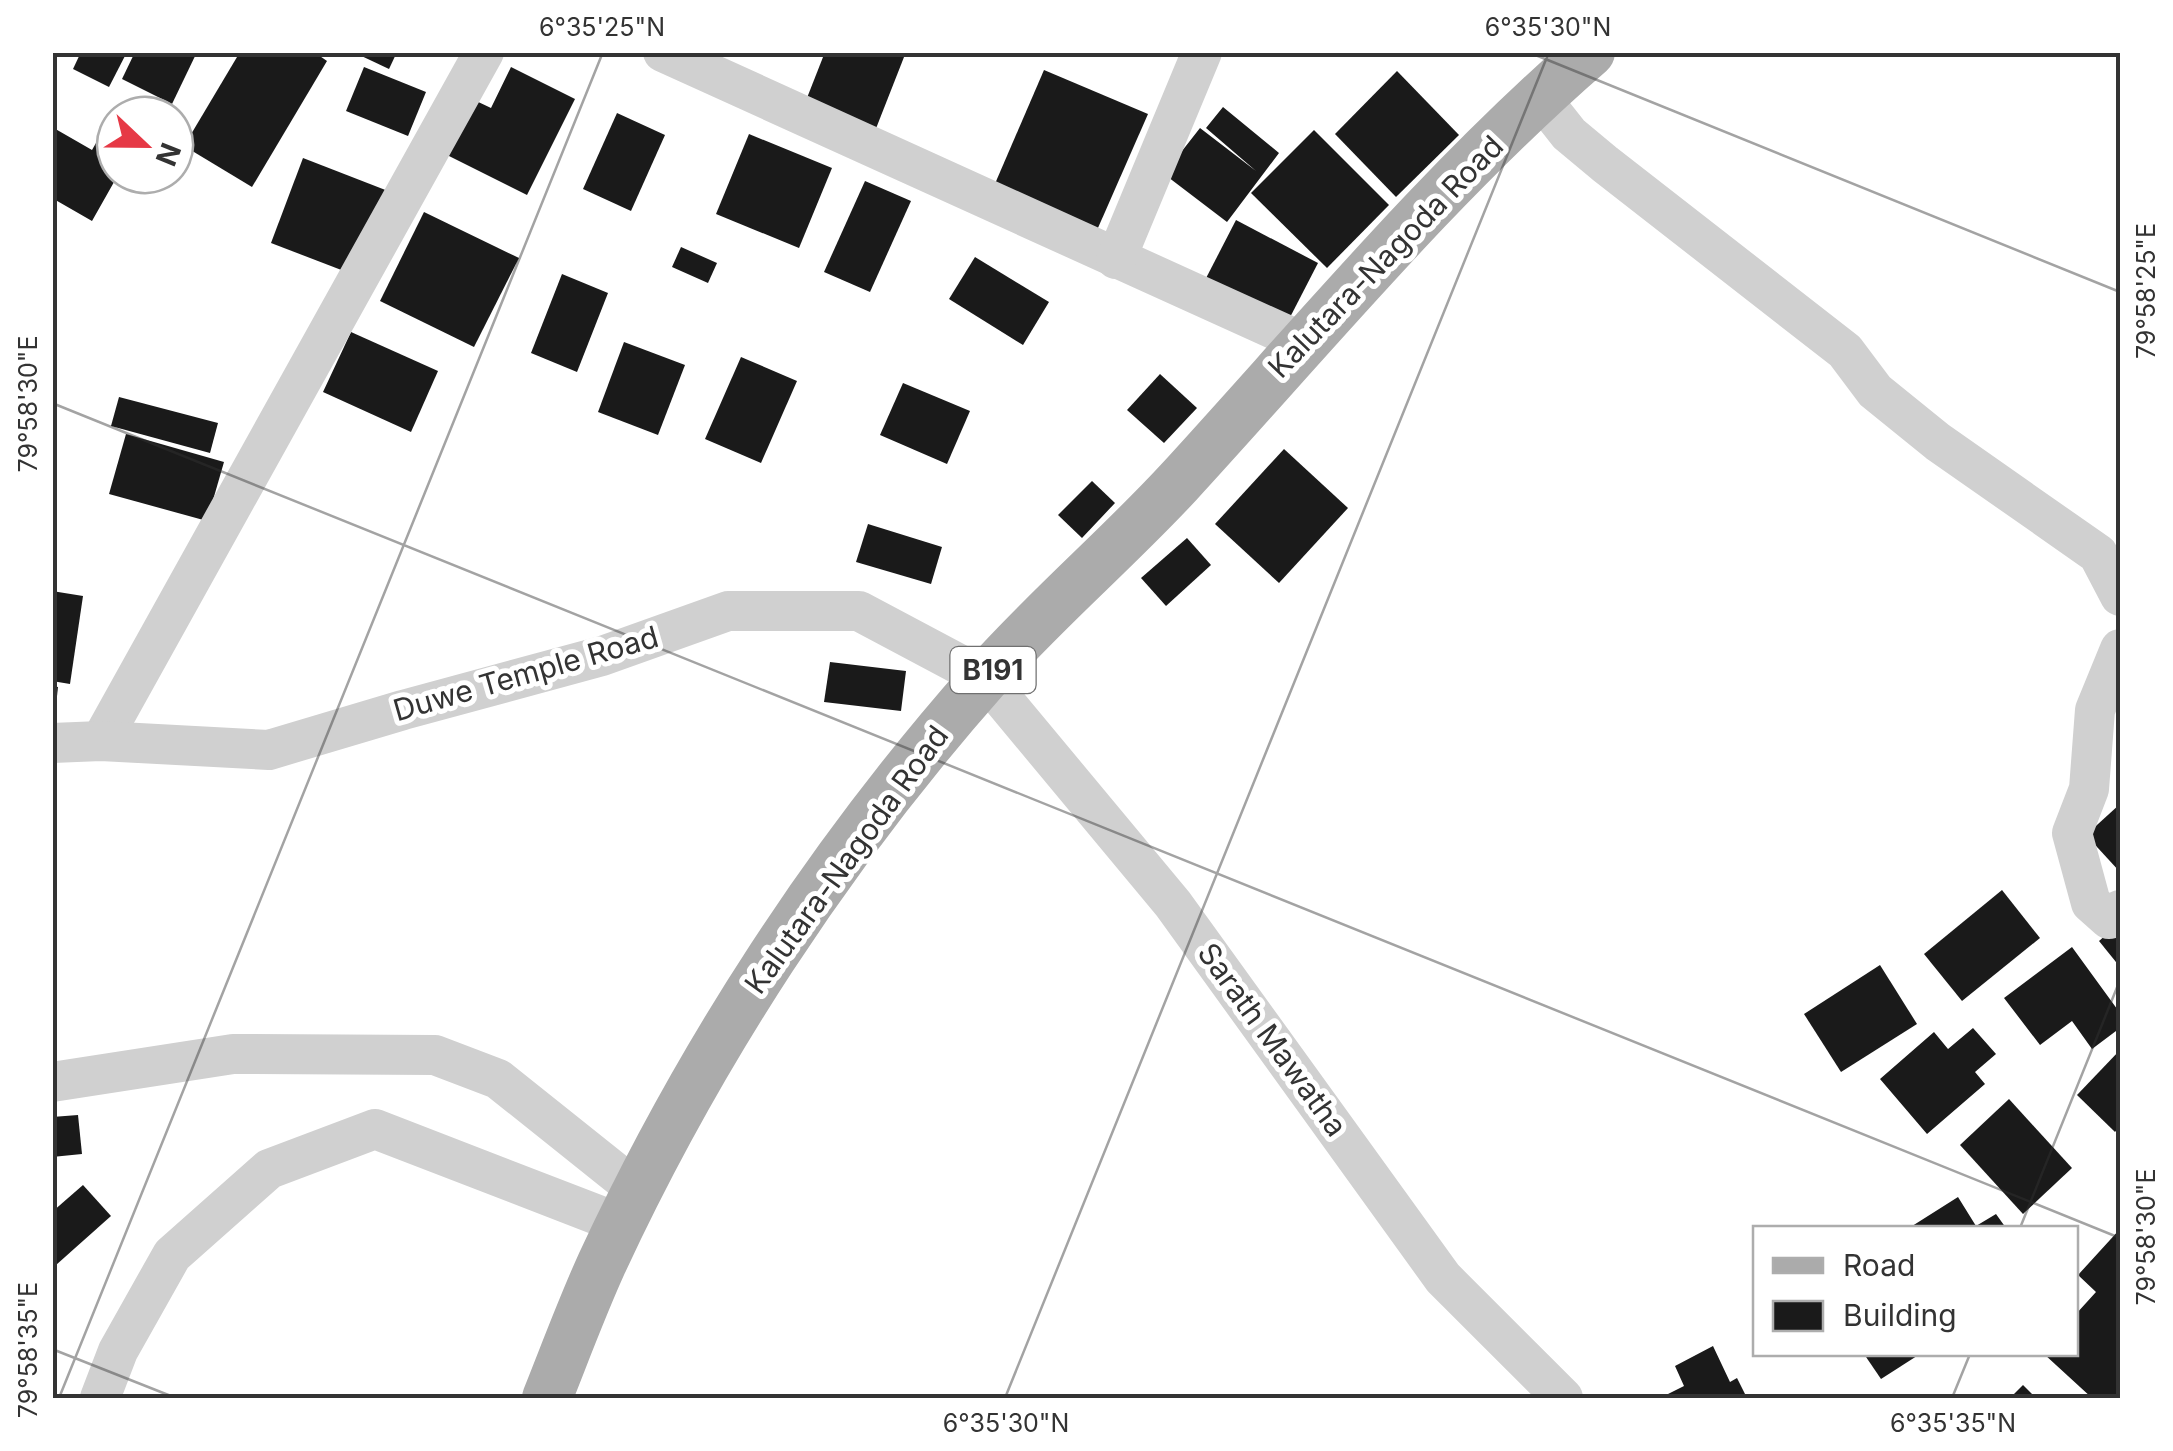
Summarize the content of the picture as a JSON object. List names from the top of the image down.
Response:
{
  "streets": {
    "main road": ["Kalutara-Nagoda Road", "B191"],
    "street": ["Duwe Temple Road", "Sarath Mawatha"]
  },
  "crossings": [
    ["Kalutara-Nagoda Road", "Duwe Temple Road"],
    ["Kalutara-Nagoda Road", "Sarath Mawatha"],
    ["Duwe Temple Road", "Sarath Mawatha"]
  ],
  "legend": ["Road", "Building"],
  "north": "right",
  "coordinates": [
    "6°35'25\"N",
    "6°35'30\"N",
    "79°58'25\"E",
    "79°58'30\"E",
    "79°58'35\"E",
    "6°35'35\"N"
  ]
}
